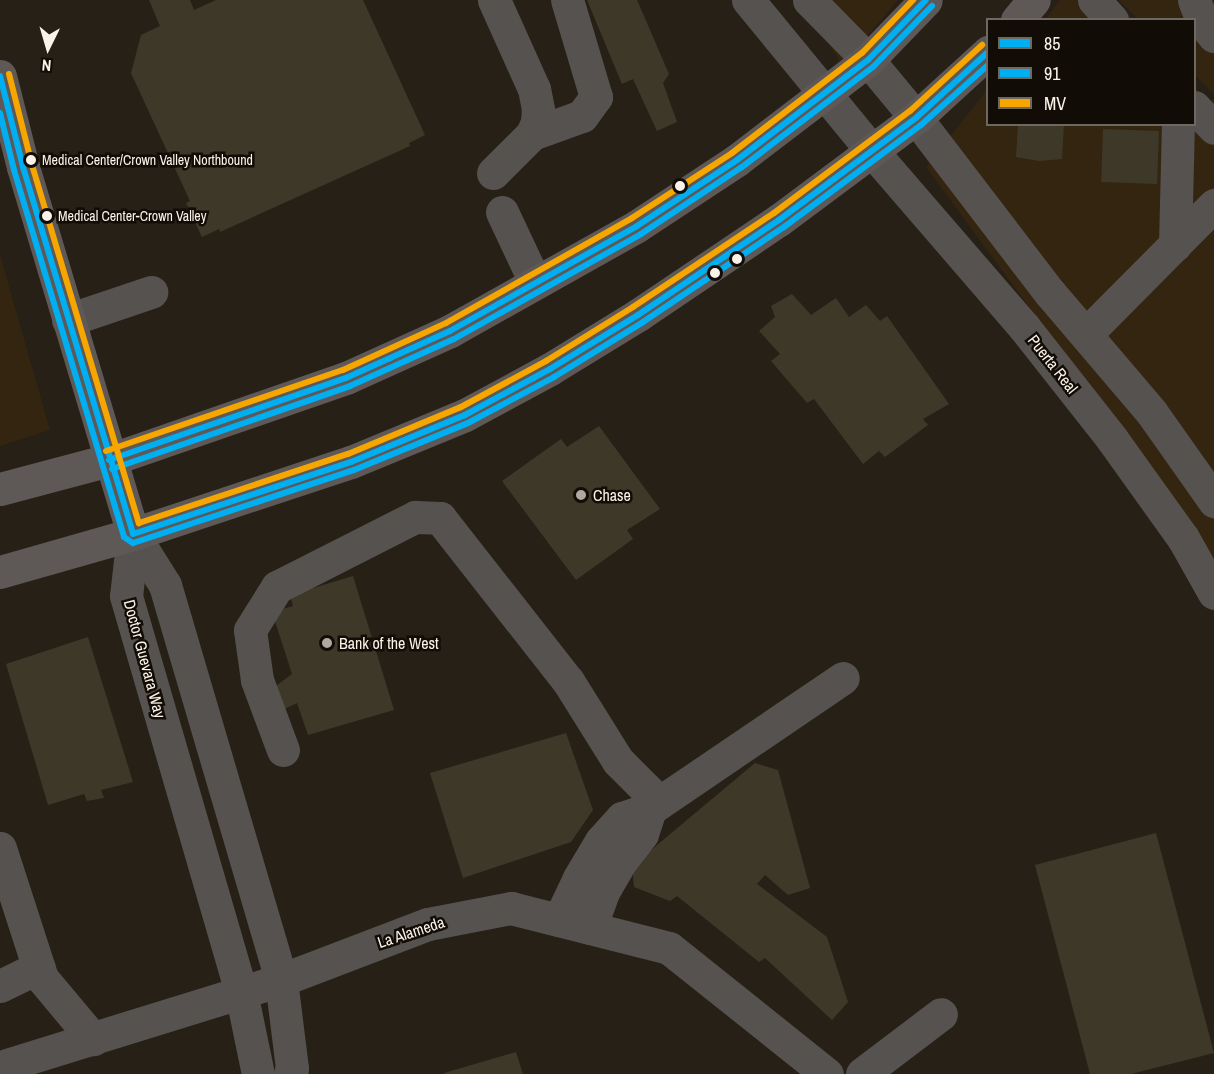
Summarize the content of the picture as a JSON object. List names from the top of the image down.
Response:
{
  "streets": {
    "street": ["Puerta Real", "Doctor Guevara Way", "La Alameda"]
  },
  "crossings": [
    ["Doctor Guevara Way", "La Alameda"]
  ],
  "places": [
    "Medical Center/Crown Valley Northbound",
    "Medical Center-Crown Valley",
    "Chase",
    "Bank of the West"
  ],
  "lines": ["transit line 85", "transit line MV", "transit line 91"],
  "legend": ["85", "91", "MV"],
  "north": "bottom"
}
